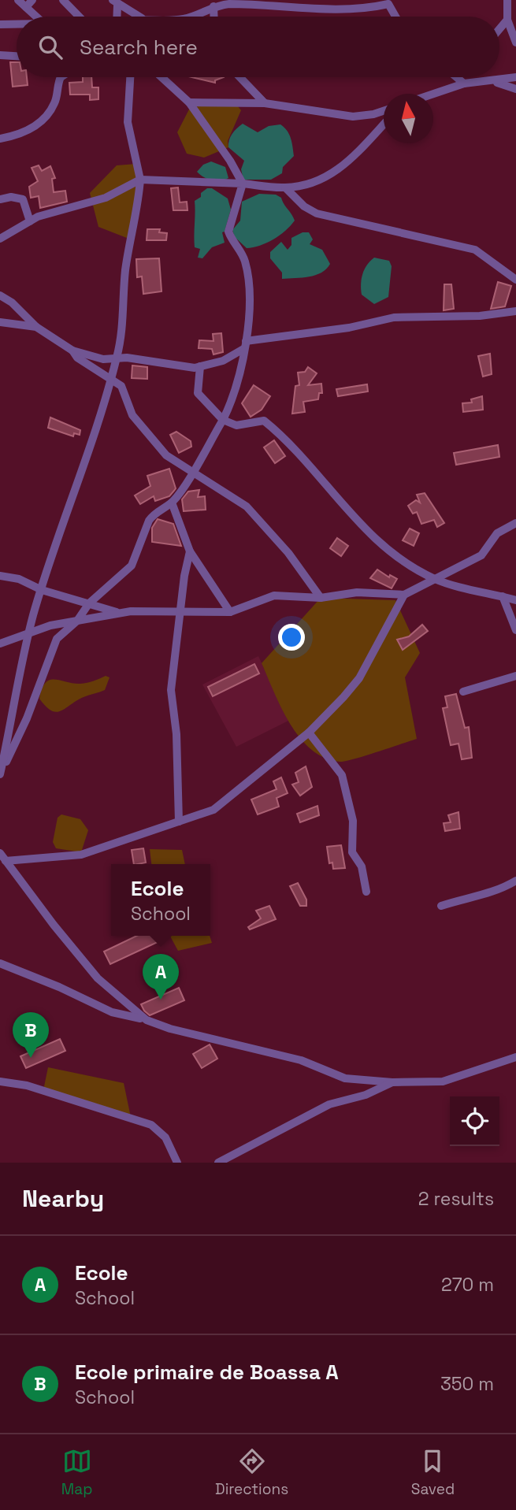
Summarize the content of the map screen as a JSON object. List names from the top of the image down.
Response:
{
  "north": "top",
  "page": {
    "search": "Search here",
    "popup": ["Ecole", "School"],
    "pins": ["A", "B"],
    "heading": ["Nearby", "2 results"],
    "list": [
      {
        "mark": "A",
        "name": "Ecole",
        "note": "School",
        "value": "270 m"
      },
      {
        "mark": "B",
        "name": "Ecole primaire de Boassa A",
        "note": "School",
        "value": "350 m"
      }
    ],
    "nav": ["Map", "Directions", "Saved"]
  }
}
